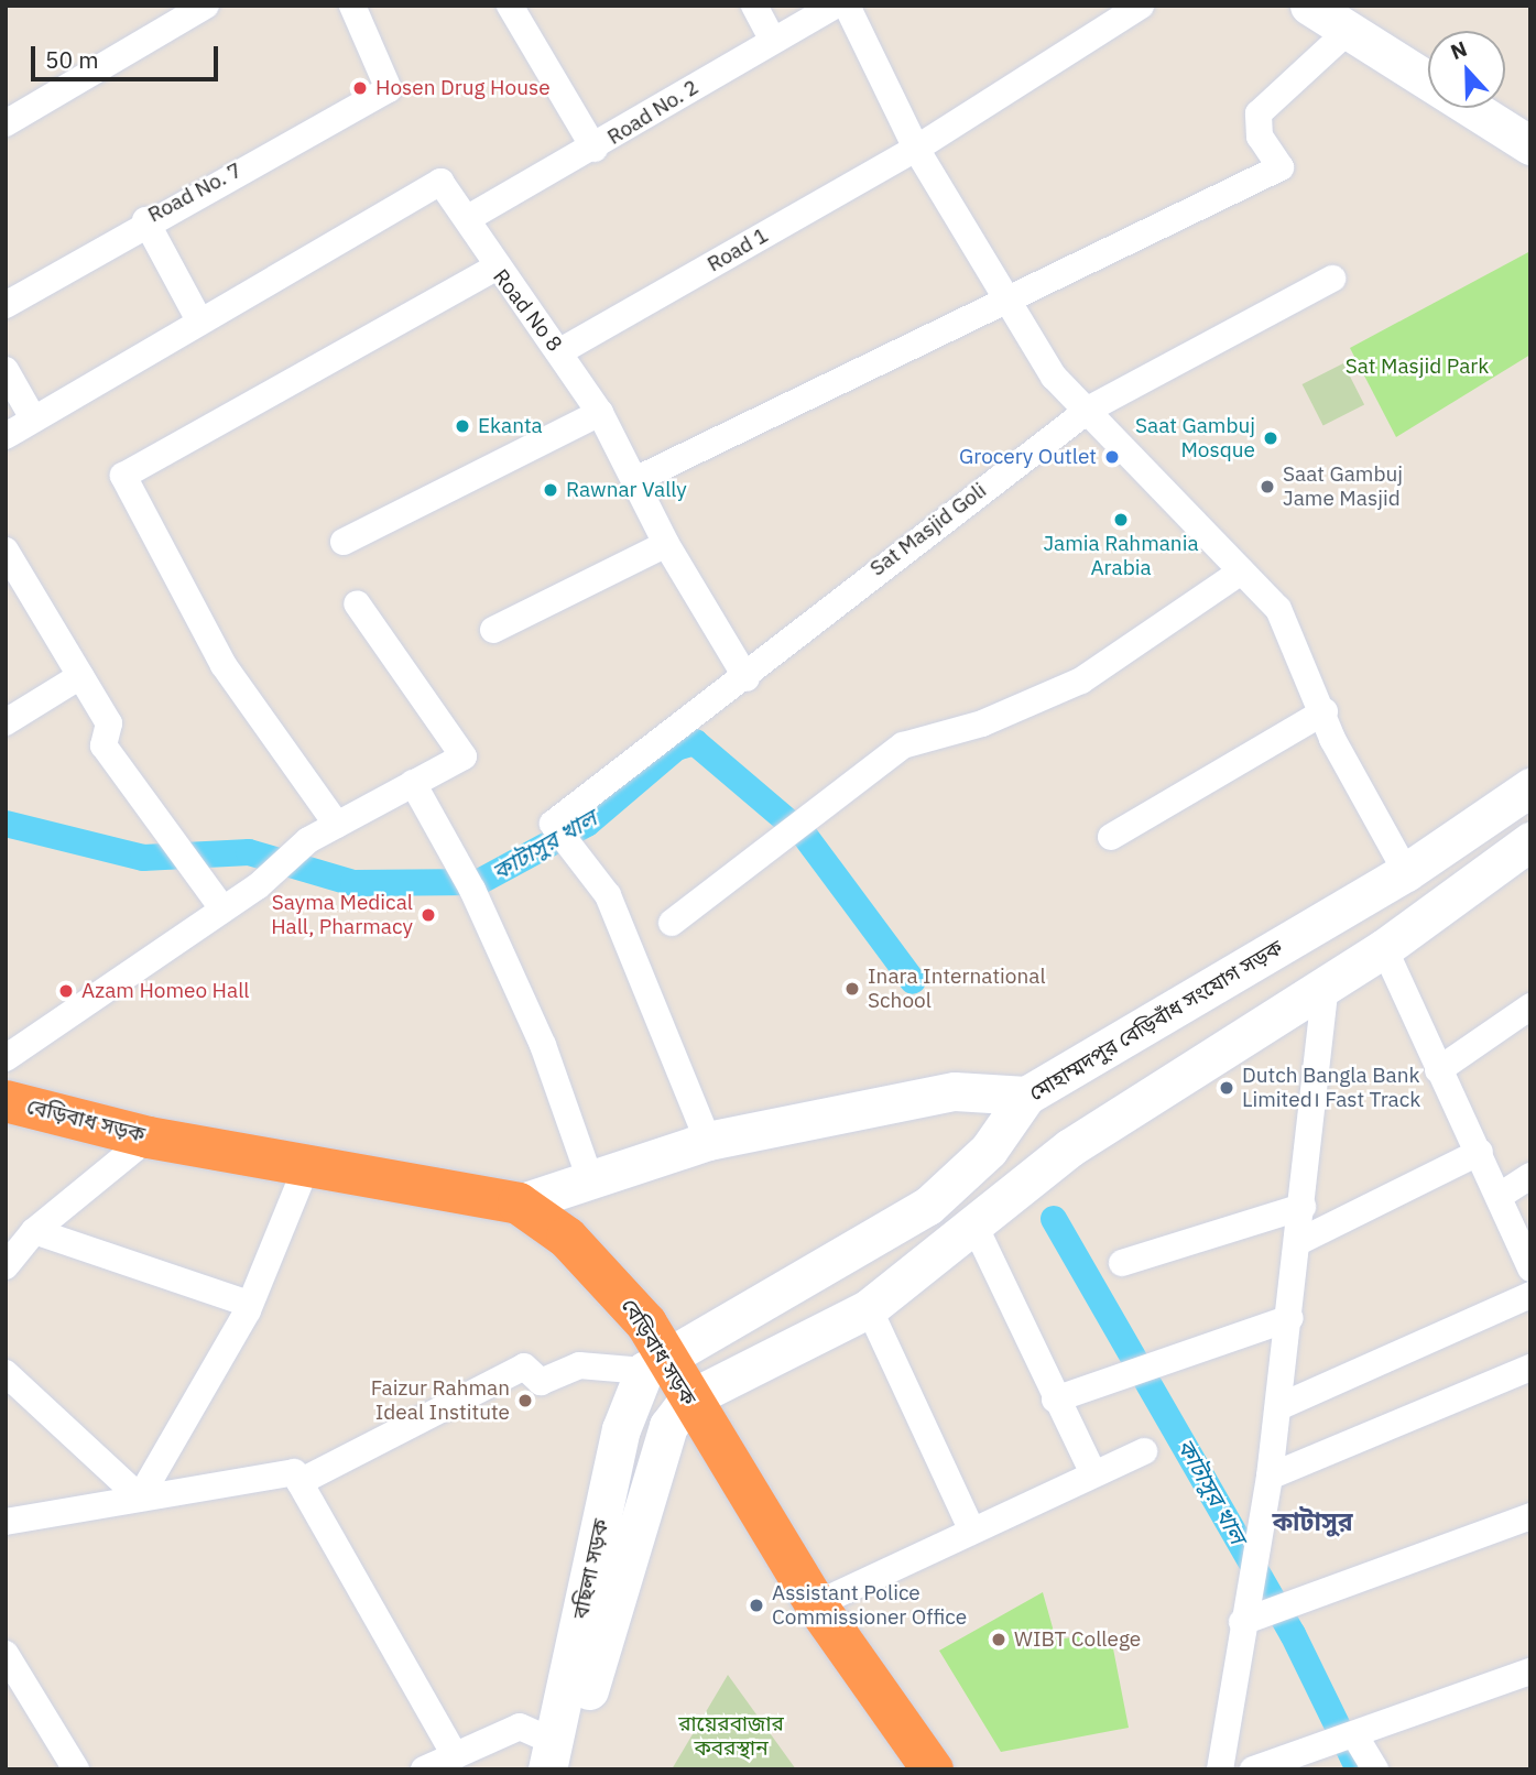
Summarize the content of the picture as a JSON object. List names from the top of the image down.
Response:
{
  "streets": {
    "highway": ["বেড়িবাধ সড়ক"],
    "main road": ["মোহাম্মদপুর বেড়িবাঁধ সংযোগ সড়ক", "বছিলা সড়ক"],
    "street": [
      "Road No. 2",
      "Road No. 7",
      "Road 1",
      "Road No 8",
      "Sat Masjid Goli"
    ]
  },
  "crossings": [
    ["Road No. 2", "Road No 8"],
    ["Road 1", "Road No 8"],
    ["Road No 8", "Sat Masjid Goli"],
    ["মোহাম্মদপুর বেড়িবাঁধ সংযোগ সড়ক", "বেড়িবাধ সড়ক"],
    ["মোহাম্মদপুর বেড়িবাঁধ সংযোগ সড়ক", "বছিলা সড়ক"],
    ["বেড়িবাধ সড়ক", "বছিলা সড়ক"]
  ],
  "districts": ["কাটাসুর"],
  "water": ["কাটাসুর খাল"],
  "parks": ["Sat Masjid Park", "রায়েরবাজার কবরস্থান"],
  "places": [
    "Hosen Drug House",
    "Ekanta",
    "Saat Gambuj Mosque",
    "Grocery Outlet",
    "Saat Gambuj Jame Masjid",
    "Rawnar Vally",
    "Jamia Rahmania Arabia",
    "Sayma Medical Hall, Pharmacy",
    "Inara International School",
    "Azam Homeo Hall",
    "Dutch Bangla Bank Limited। Fast Track",
    "Faizur Rahman Ideal Institute",
    "Assistant Police Commissioner Office",
    "WIBT College"
  ],
  "scale_bar": "50 m",
  "north": "top"
}
